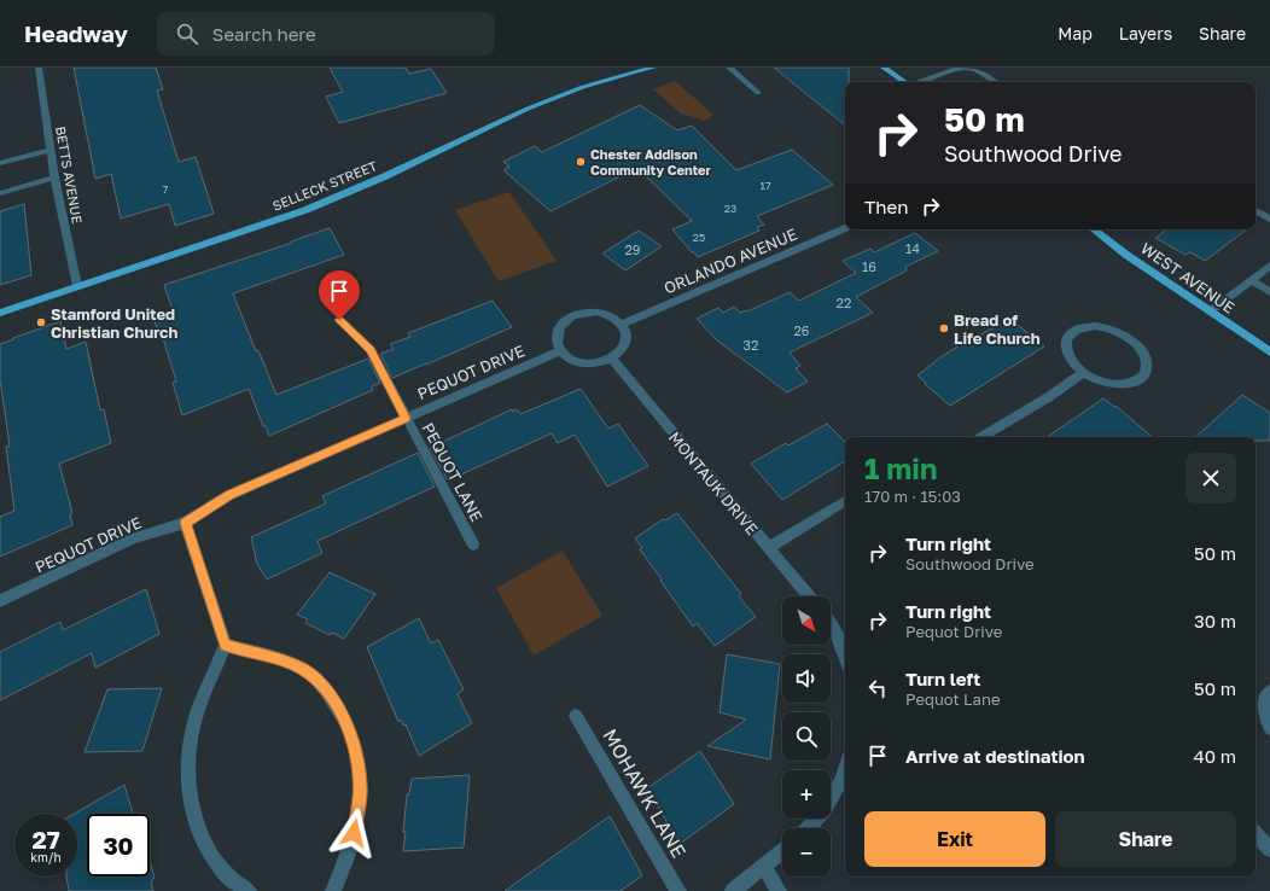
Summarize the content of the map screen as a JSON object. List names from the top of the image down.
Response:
{
  "streets": {
    "main road": ["SELLECK STREET", "WEST AVENUE"],
    "street": [
      "BETTS AVENUE",
      "ORLANDO AVENUE",
      "PEQUOT DRIVE",
      "PEQUOT LANE",
      "MONTAUK DRIVE",
      "MOHAWK LANE"
    ]
  },
  "crossings": [
    ["BETTS AVENUE", "SELLECK STREET"],
    ["ORLANDO AVENUE", "PEQUOT DRIVE"],
    ["ORLANDO AVENUE", "MONTAUK DRIVE"],
    ["PEQUOT DRIVE", "PEQUOT LANE"],
    ["PEQUOT DRIVE", "MONTAUK DRIVE"]
  ],
  "places": ["Chester Addison Community Center", "Stamford United Christian Church", "Bread of Life Church"],
  "house_numbers": [
    "17",
    "7",
    "23",
    "25",
    "14",
    "29",
    "16",
    "22",
    "26",
    "32"
  ],
  "north": "bottom right",
  "page": {
    "header": "Headway",
    "search": "Search here",
    "nav": ["Map", "Layers", "Share"],
    "turn": ["50 m", "Southwood Drive"],
    "then": "Then",
    "heading": ["1 min", "170 m · 15:03"],
    "list": [
      {
        "name": "Turn right",
        "note": "Southwood Drive",
        "value": "50 m"
      },
      {
        "name": "Turn right",
        "note": "Pequot Drive",
        "value": "30 m"
      },
      {
        "name": "Turn left",
        "note": "Pequot Lane",
        "value": "50 m"
      },
      {
        "name": "Arrive at destination",
        "value": "40 m"
      }
    ],
    "map_buttons": ["+", "−"],
    "buttons": ["Exit", "Share"],
    "speed": "27 km/h",
    "limit": "30"
  }
}
